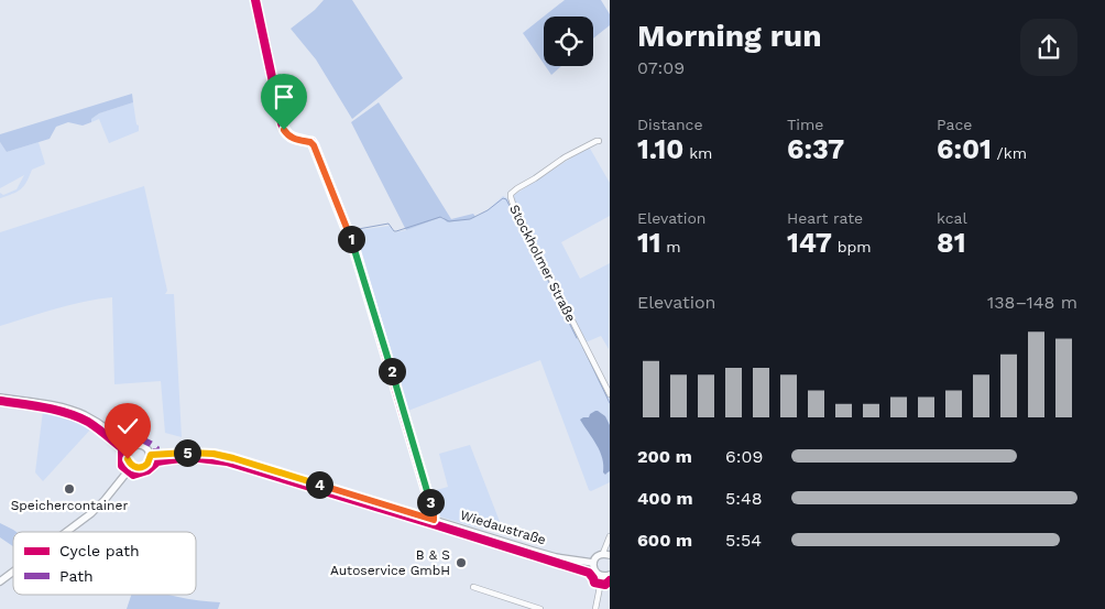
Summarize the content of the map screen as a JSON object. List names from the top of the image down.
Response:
{
  "streets": {
    "main road": ["Wiedaustraße"],
    "street": ["Stockholmer Straße"]
  },
  "places": ["Speichercontainer", "B & S Autoservice GmbH"],
  "legend": ["Cycle path", "Path"],
  "page": {
    "heading": ["Morning run", "07:09"],
    "stats": [
      ["Distance", "1.10 km"],
      ["Time", "6:37"],
      ["Pace", "6:01 /km"],
      ["Elevation", "11 m"],
      ["Heart rate", "147 bpm"],
      ["kcal", "81"]
    ],
    "pins": [
      "1",
      "2",
      "5",
      "4",
      "3"
    ],
    "chart": ["Elevation", "138–148 m"],
    "list": [
      {
        "name": "200 m",
        "note": "6:09"
      },
      {
        "name": "400 m",
        "note": "5:48"
      },
      {
        "name": "600 m",
        "note": "5:54"
      }
    ]
  }
}
